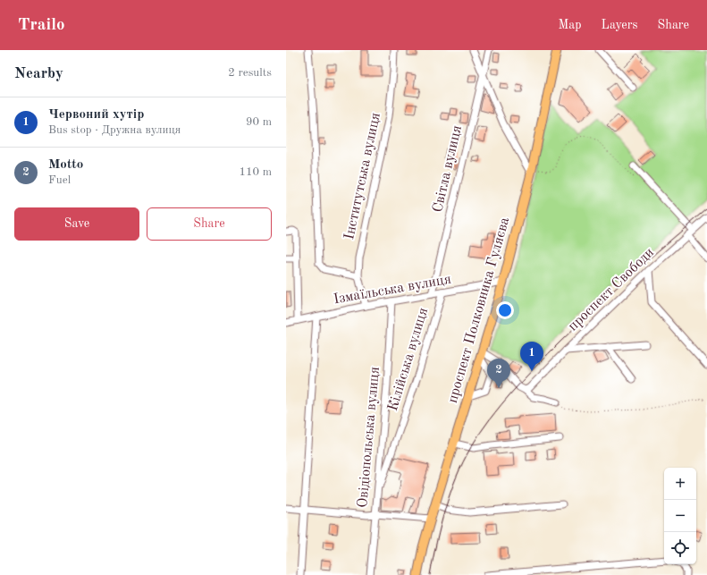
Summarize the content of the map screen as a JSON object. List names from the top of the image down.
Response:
{
  "streets": {
    "main road": ["проспект Полковника Гуляєва"],
    "street": [
      "Світла вулиця",
      "Інститутська вулиця",
      "Ізмаїльська вулиця",
      "проспект Свободи",
      "Кілійська вулиця",
      "Овідіопольська вулиця"
    ]
  },
  "crossings": [
    ["Світла вулиця", "Ізмаїльська вулиця"],
    ["Інститутська вулиця", "Ізмаїльська вулиця"],
    ["Ізмаїльська вулиця", "проспект Полковника Гуляєва"],
    ["Ізмаїльська вулиця", "Кілійська вулиця"],
    ["Ізмаїльська вулиця", "Овідіопольська вулиця"],
    ["Кілійська вулиця", "Овідіопольська вулиця"]
  ],
  "page": {
    "header": "Trailo",
    "nav": ["Map", "Layers", "Share"],
    "heading": ["Nearby", "2 results"],
    "list": [
      {
        "mark": "1",
        "name": "Червоний хутір",
        "note": "Bus stop · Дружна вулиця",
        "value": "90 m"
      },
      {
        "mark": "2",
        "name": "Motto",
        "note": "Fuel",
        "value": "110 m"
      }
    ],
    "buttons": ["Save", "Share"],
    "pins": ["1", "2"],
    "map_buttons": ["+", "−"]
  }
}
